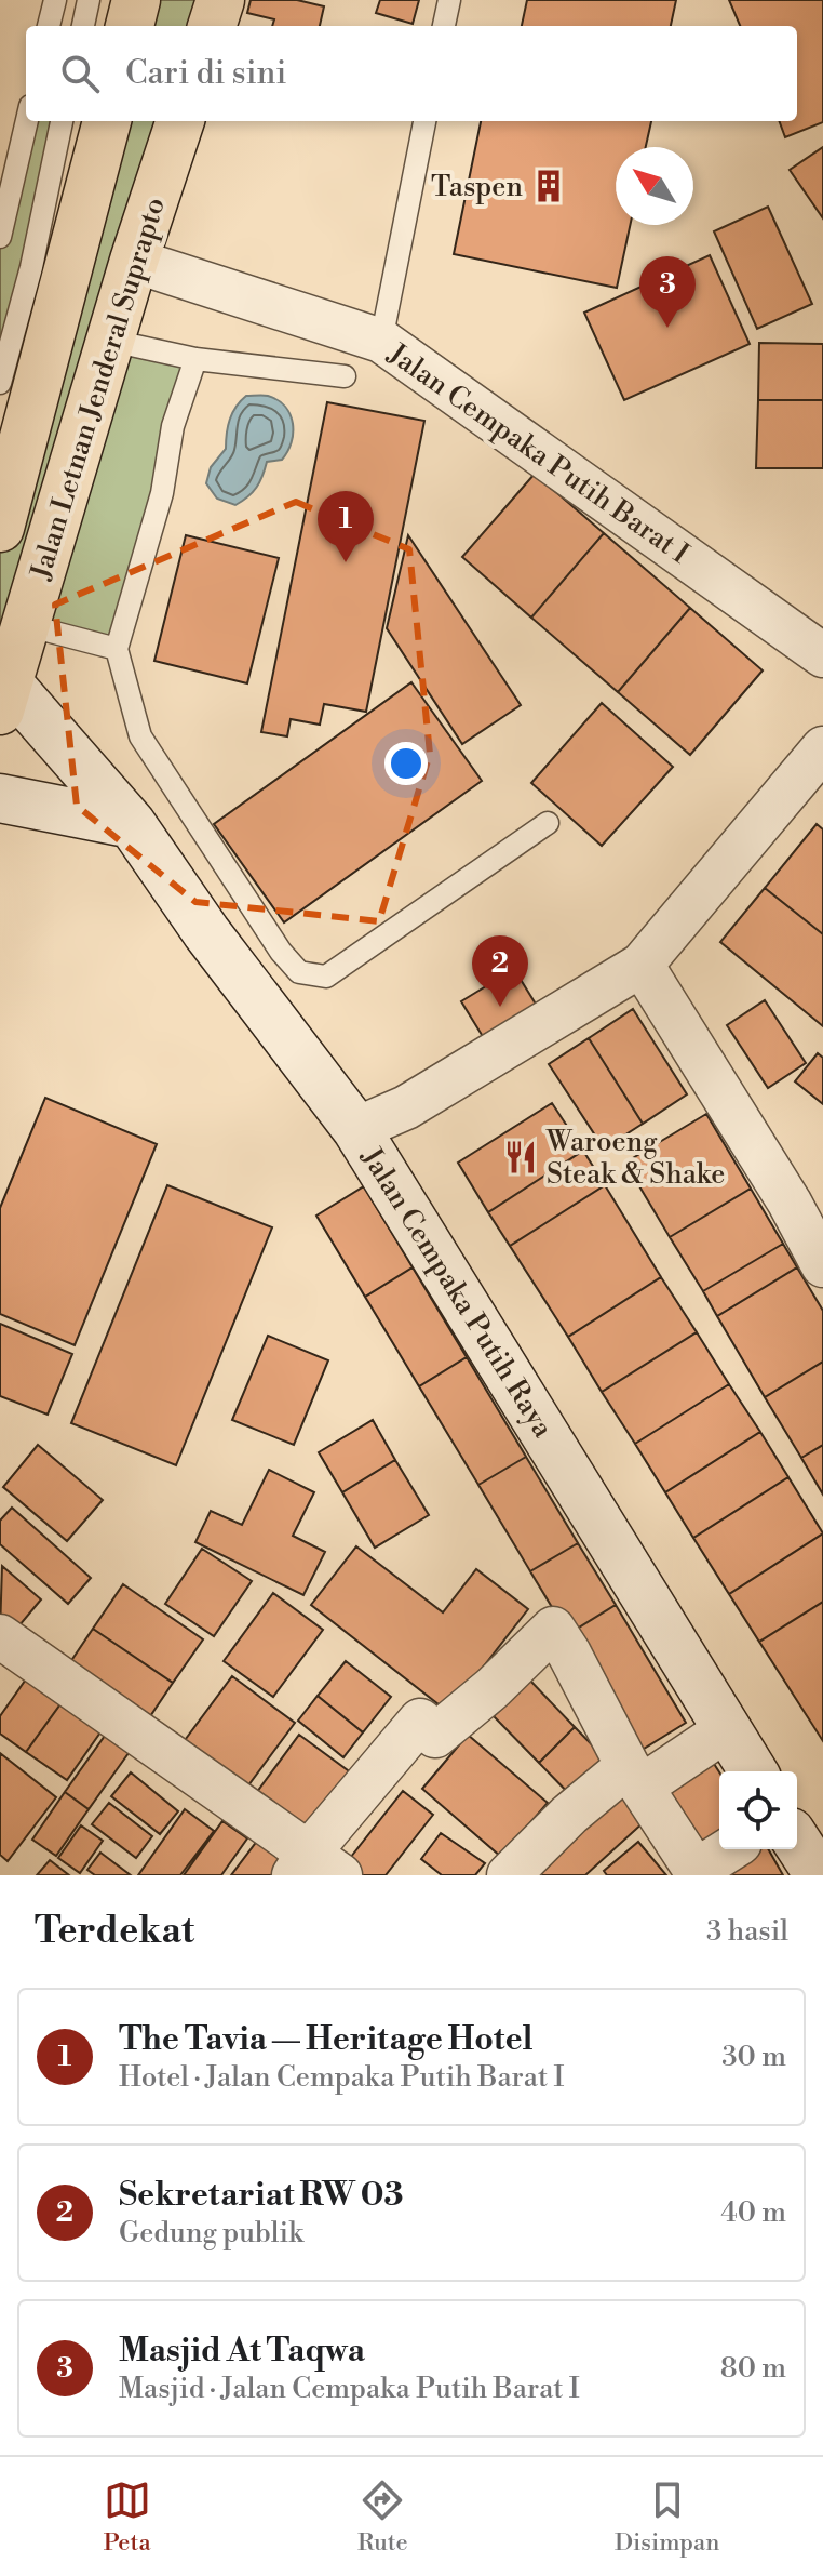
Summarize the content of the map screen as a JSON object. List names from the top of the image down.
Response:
{
  "streets": {
    "main road": ["Jalan Letnan Jenderal Suprapto"],
    "street": ["Jalan Cempaka Putih Barat I", "Jalan Cempaka Putih Raya"]
  },
  "crossings": [
    ["Jalan Letnan Jenderal Suprapto", "Jalan Cempaka Putih Barat I"],
    ["Jalan Letnan Jenderal Suprapto", "Jalan Cempaka Putih Raya"]
  ],
  "places": {
    "building": ["Taspen"],
    "restaurant": ["Waroeng Steak & Shake"]
  },
  "north": "top left",
  "page": {
    "search": "Cari di sini",
    "pins": ["3", "1", "2"],
    "heading": ["Terdekat", "3 hasil"],
    "list": [
      {
        "mark": "1",
        "name": "The Tavia — Heritage Hotel",
        "note": "Hotel · Jalan Cempaka Putih Barat I",
        "value": "30 m"
      },
      {
        "mark": "2",
        "name": "Sekretariat RW 03",
        "note": "Gedung publik",
        "value": "40 m"
      },
      {
        "mark": "3",
        "name": "Masjid At Taqwa",
        "note": "Masjid · Jalan Cempaka Putih Barat I",
        "value": "80 m"
      }
    ],
    "nav": ["Peta", "Rute", "Disimpan"]
  }
}
